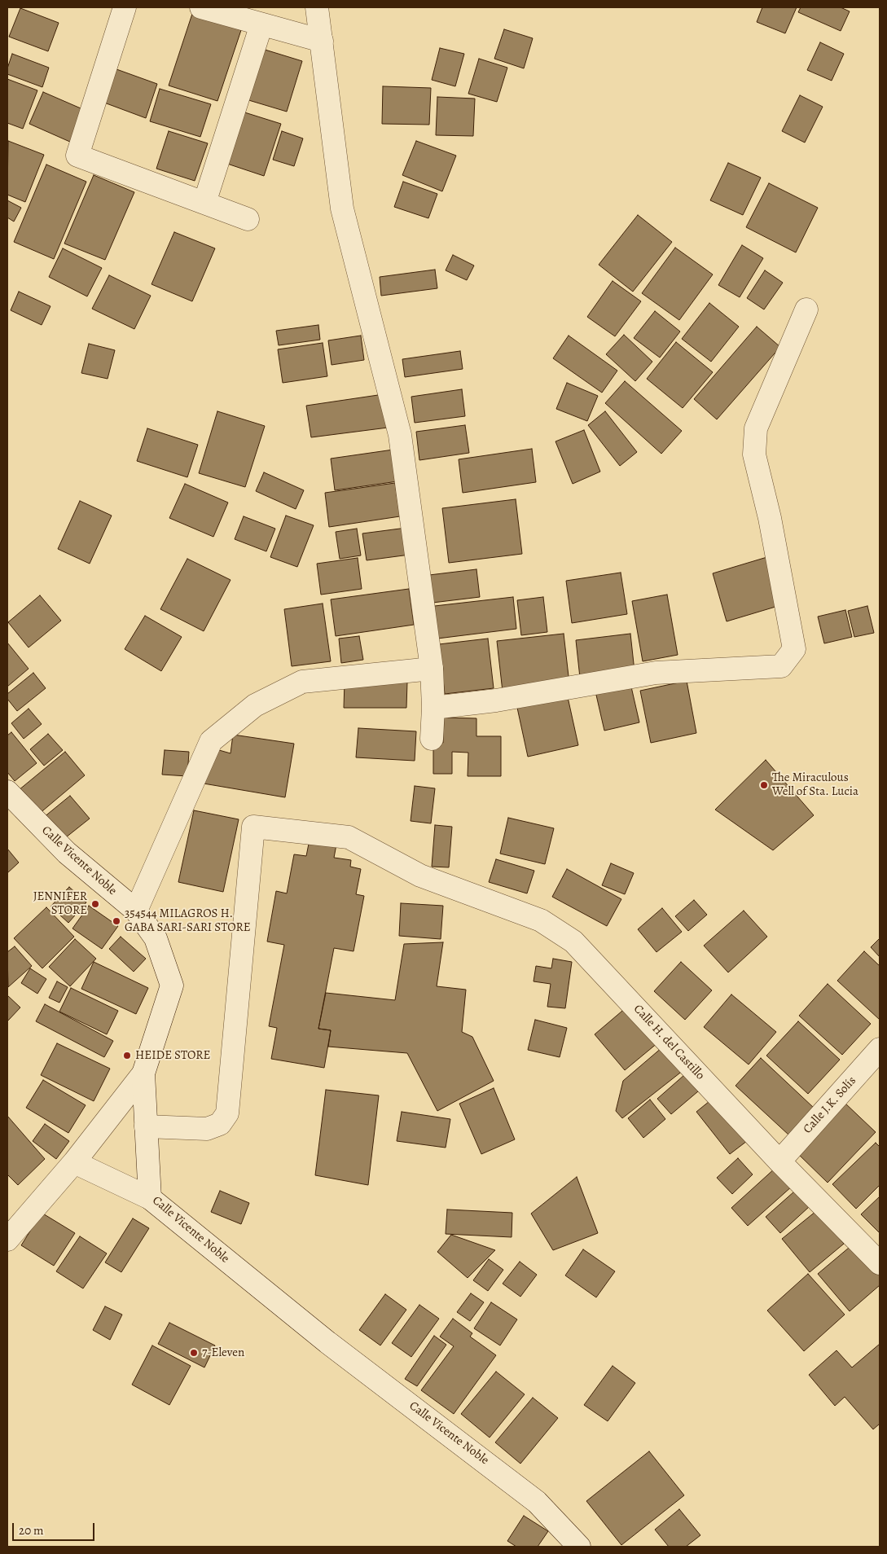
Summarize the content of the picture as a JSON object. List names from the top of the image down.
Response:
{
  "streets": {
    "street": ["Calle Vicente Noble", "Calle H. del Castillo", "Calle J.K. Solís"]
  },
  "crossings": [
    ["Calle Vicente Noble", "Calle H. del Castillo"],
    ["Calle H. del Castillo", "Calle J.K. Solís"]
  ],
  "places": [
    "The Miraculous Well of Sta. Lucia",
    "JENNIFER STORE",
    "354544 MILAGROS H. GABA SARI-SARI STORE",
    "HEIDE STORE",
    "7-Eleven"
  ],
  "scale_bar": "20 m"
}
